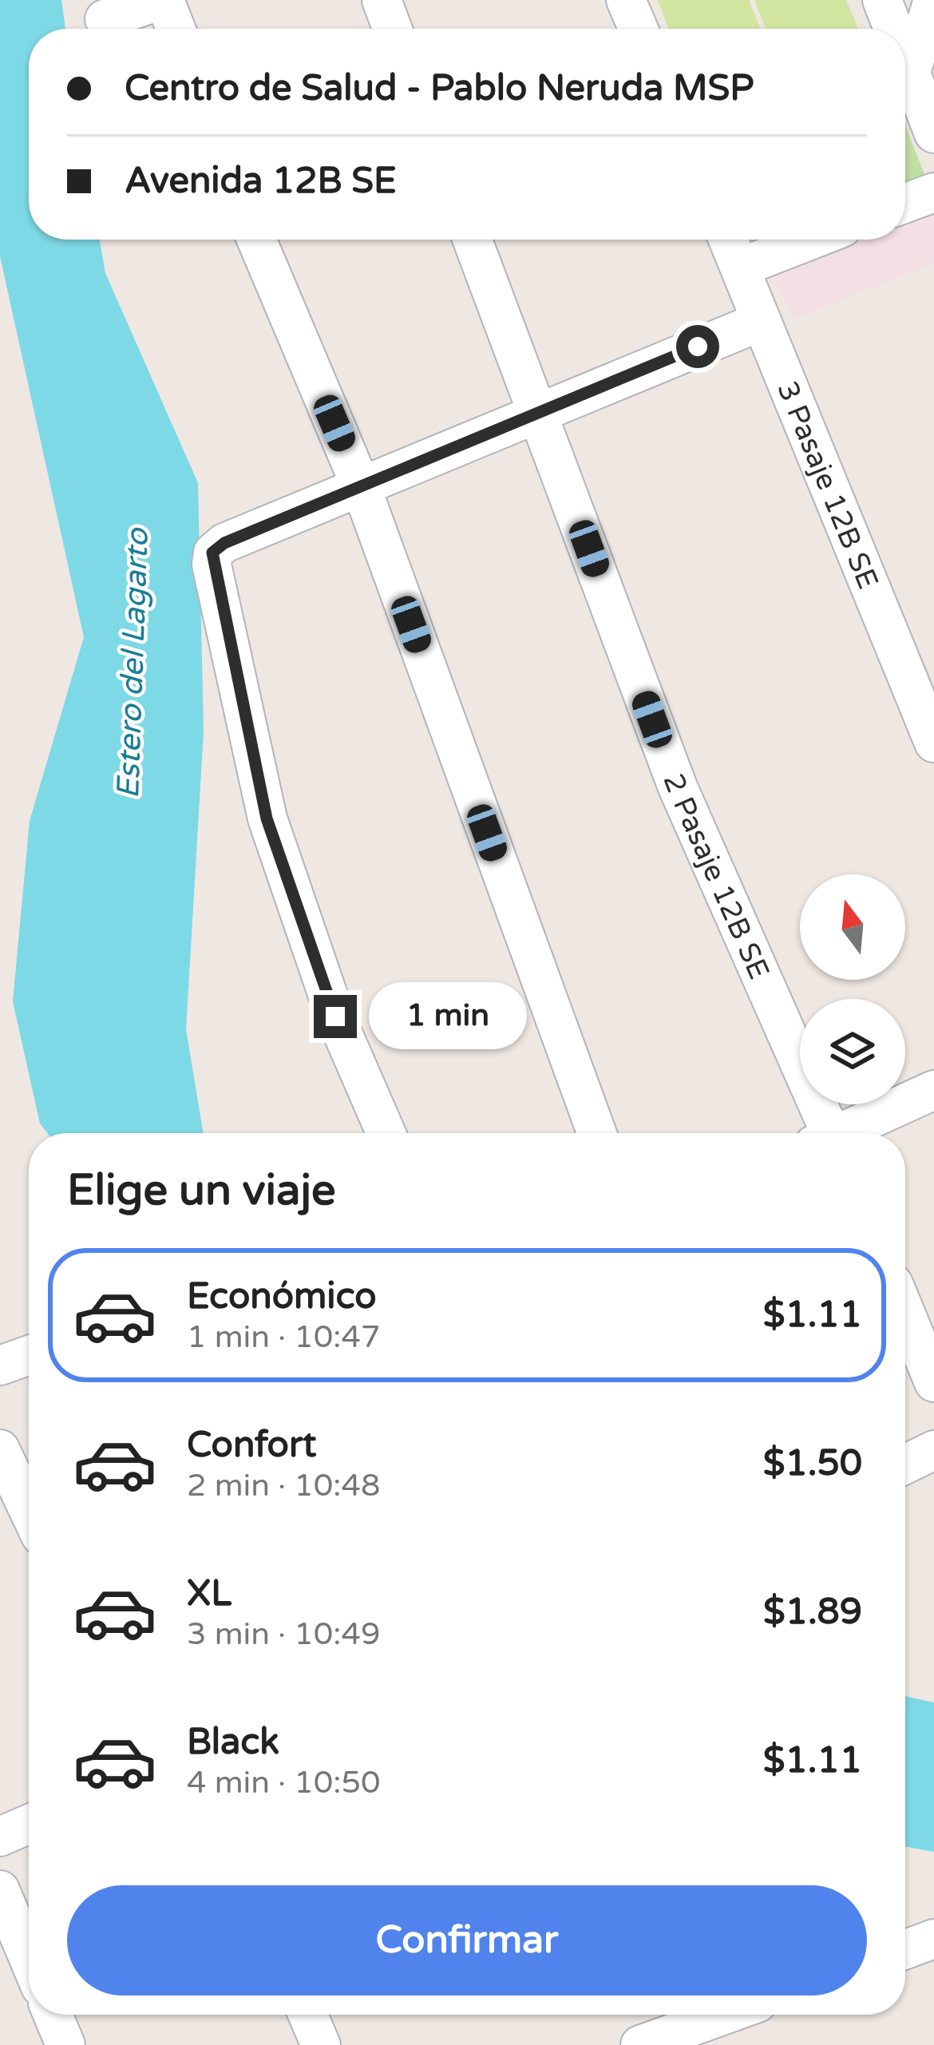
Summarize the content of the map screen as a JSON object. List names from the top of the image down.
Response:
{
  "streets": {
    "street": ["3 Pasaje 12B SE", "2 Pasaje 12B SE"]
  },
  "water": ["Estero del Lagarto"],
  "north": "top",
  "page": {
    "banner": ["Centro de Salud - Pablo Neruda MSP", "Avenida 12B SE"],
    "bubble": "1 min",
    "heading": "Elige un viaje",
    "list": [
      {
        "name": "Económico",
        "note": "1 min · 10:47",
        "value": "$1.11"
      },
      {
        "name": "Confort",
        "note": "2 min · 10:48",
        "value": "$1.50"
      },
      {
        "name": "XL",
        "note": "3 min · 10:49",
        "value": "$1.89"
      },
      {
        "name": "Black",
        "note": "4 min · 10:50",
        "value": "$1.11"
      }
    ],
    "buttons": "Confirmar"
  }
}
